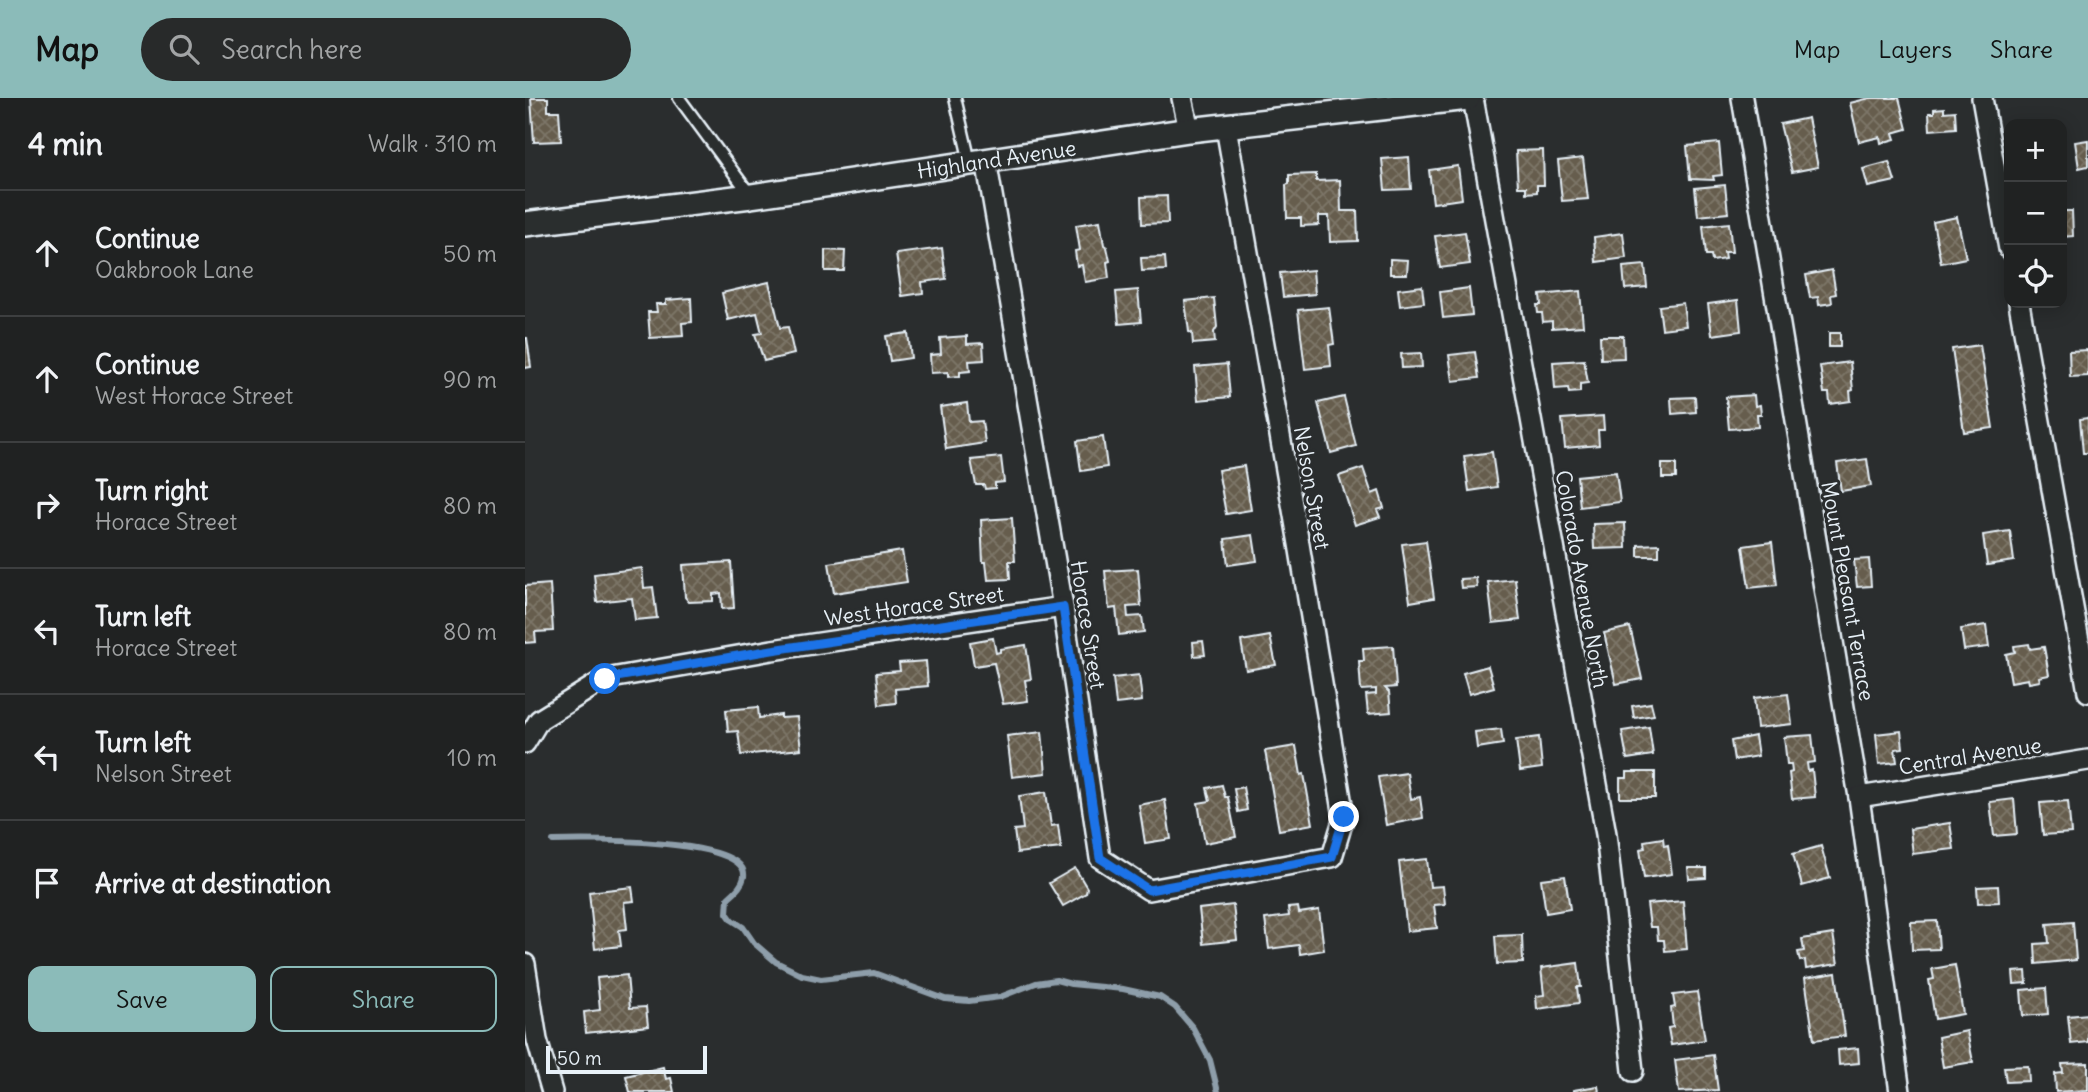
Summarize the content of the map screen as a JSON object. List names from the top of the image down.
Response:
{
  "streets": {
    "street": [
      "Highland Avenue",
      "Nelson Street",
      "Colorado Avenue North",
      "Mount Pleasant Terrace",
      "West Horace Street",
      "Horace Street",
      "Central Avenue"
    ]
  },
  "crossings": [
    ["Highland Avenue", "Nelson Street"],
    ["Highland Avenue", "Colorado Avenue North"],
    ["Highland Avenue", "Horace Street"],
    ["Nelson Street", "Horace Street"],
    ["Mount Pleasant Terrace", "Central Avenue"],
    ["West Horace Street", "Horace Street"]
  ],
  "scale_bar": "50 m",
  "page": {
    "header": "Map",
    "search": "Search here",
    "nav": ["Map", "Layers", "Share"],
    "heading": ["4 min", "Walk · 310 m"],
    "map_buttons": ["+", "−"],
    "list": [
      ["Continue", "Oakbrook Lane", "50 m"],
      ["Continue", "West Horace Street", "90 m"],
      ["Turn right", "Horace Street", "80 m"],
      ["Turn left", "Horace Street", "80 m"],
      ["Turn left", "Nelson Street", "10 m"],
      "Arrive at destination"
    ],
    "buttons": ["Save", "Share"],
    "scale": "50 m"
  }
}
